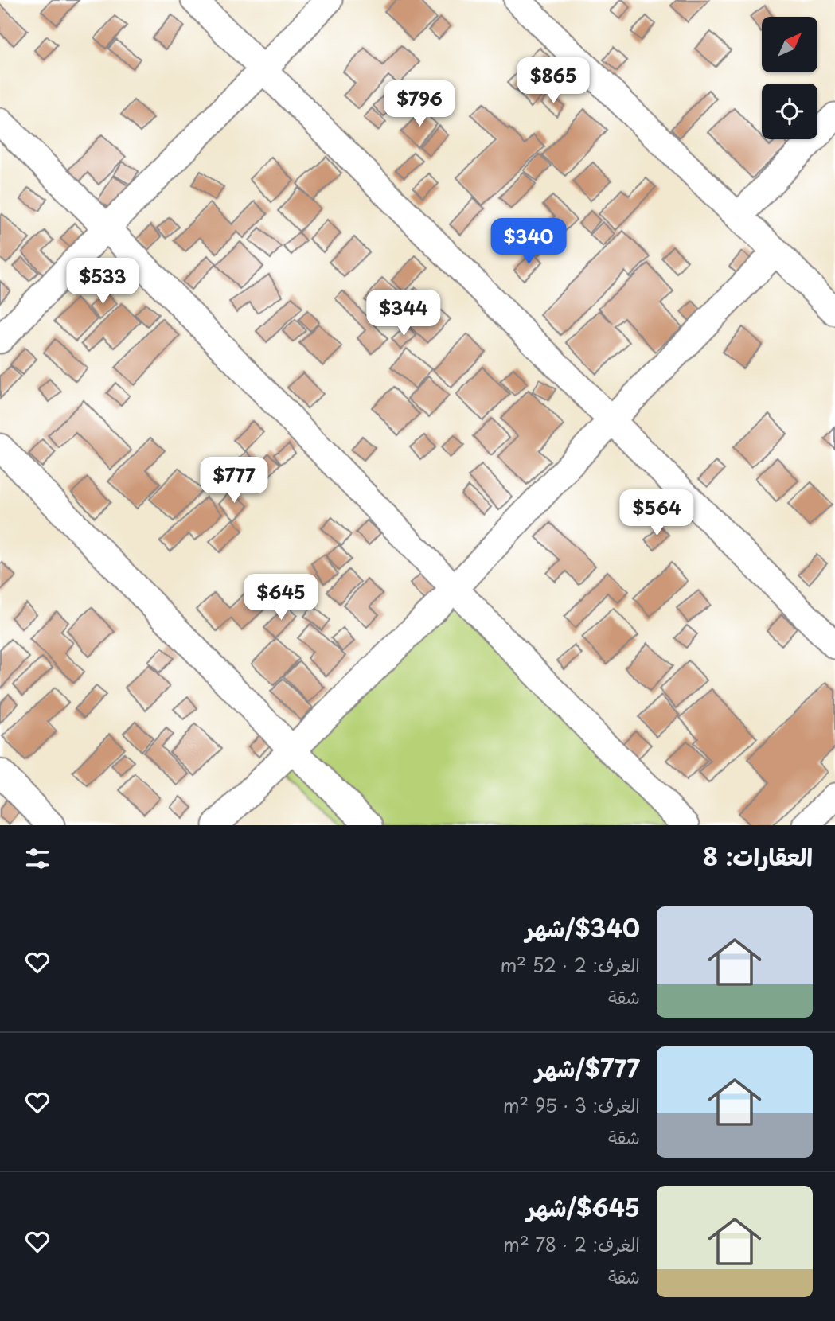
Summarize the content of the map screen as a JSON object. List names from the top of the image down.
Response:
{
  "north": "top right",
  "page": {
    "price": [
      "$865",
      "$796",
      "$340",
      "$533",
      "$344",
      "$777",
      "$564",
      "$645"
    ],
    "heading": "العقارات: 8",
    "list": [
      {
        "name": "$340/شهر",
        "note": "الغرف: 2 · 52 m² · شقة"
      },
      {
        "name": "$777/شهر",
        "note": "الغرف: 3 · 95 m² · شقة"
      },
      {
        "name": "$645/شهر",
        "note": "الغرف: 2 · 78 m² · شقة"
      }
    ]
  }
}
